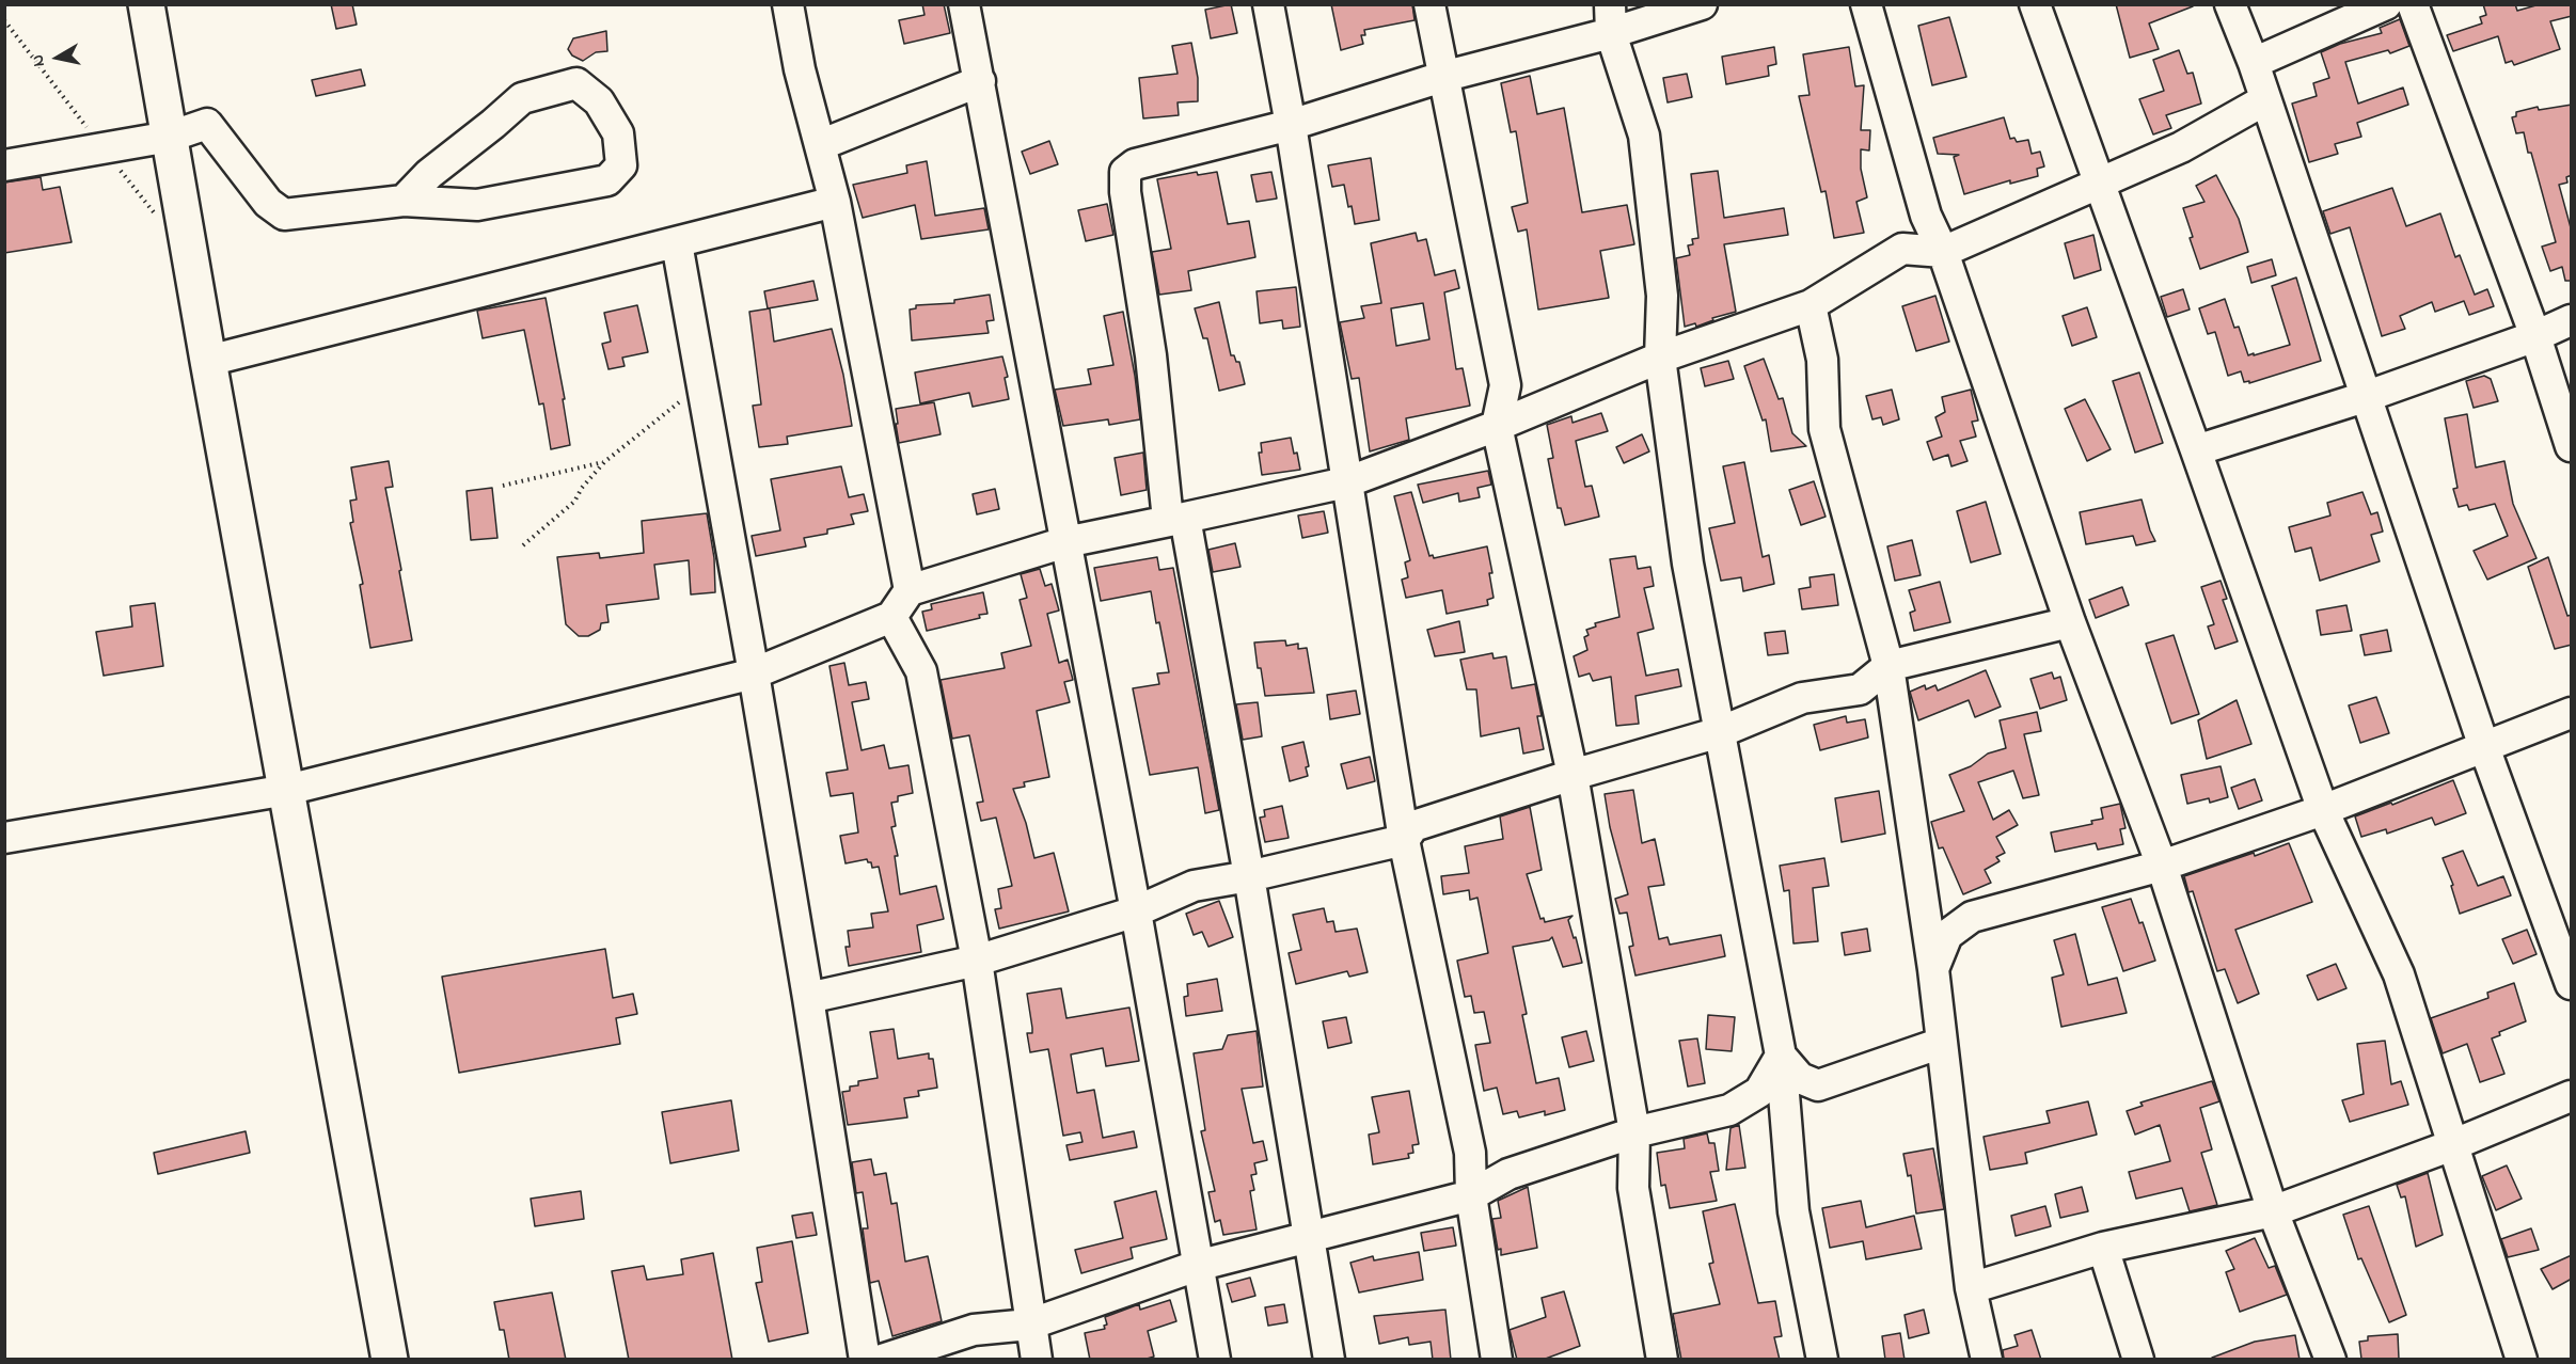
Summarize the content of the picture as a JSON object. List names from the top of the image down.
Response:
{
  "north": "left"
}
